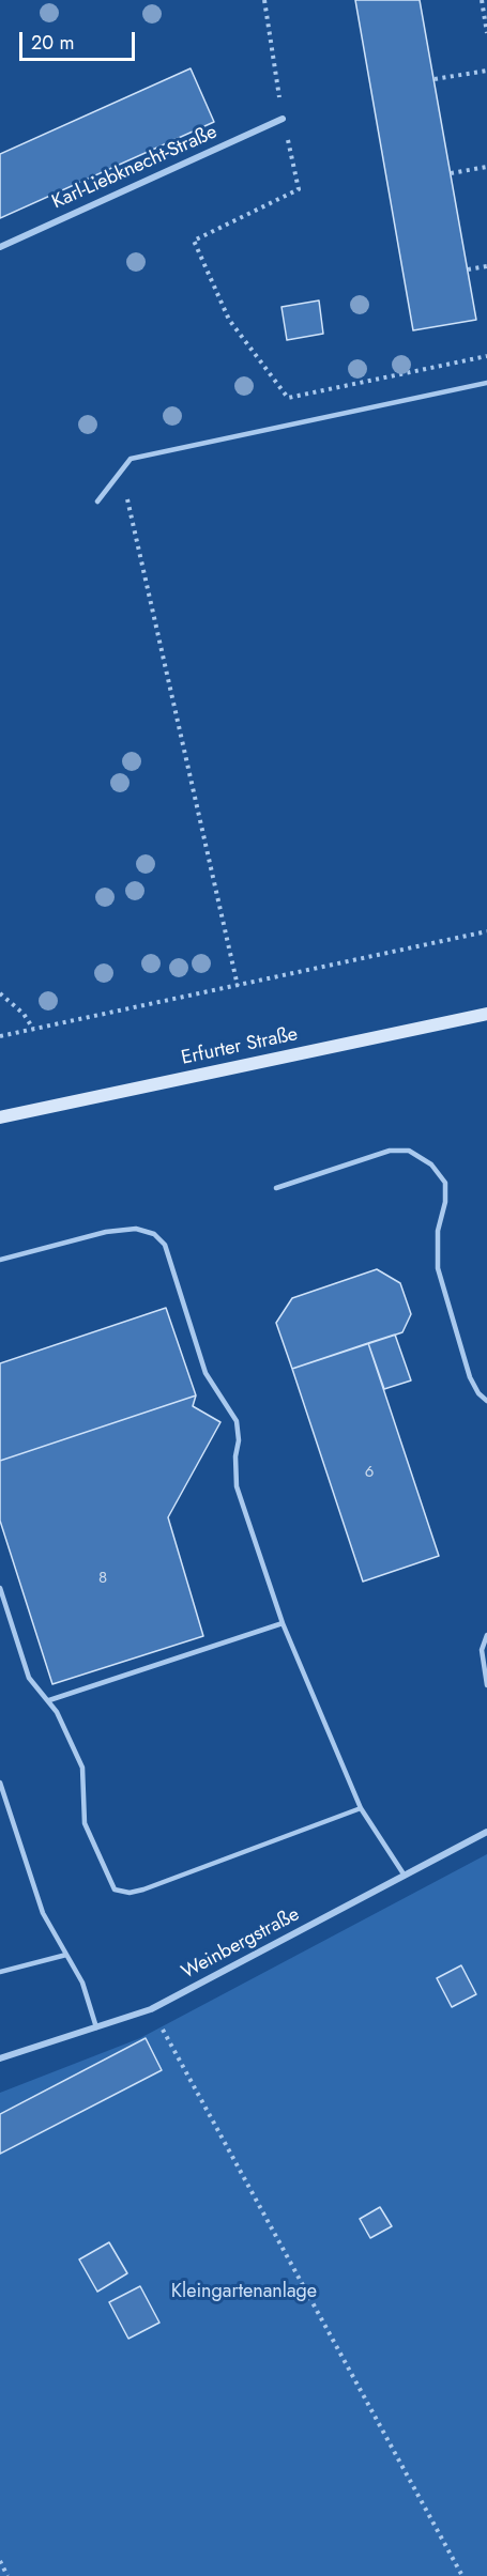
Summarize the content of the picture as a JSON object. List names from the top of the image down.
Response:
{
  "streets": {
    "main road": ["Erfurter Straße"],
    "street": ["Karl-Liebknecht-Straße", "Weinbergstraße"]
  },
  "parks": ["Kleingartenanlage"],
  "house_numbers": ["6", "8"],
  "scale_bar": "20 m"
}
